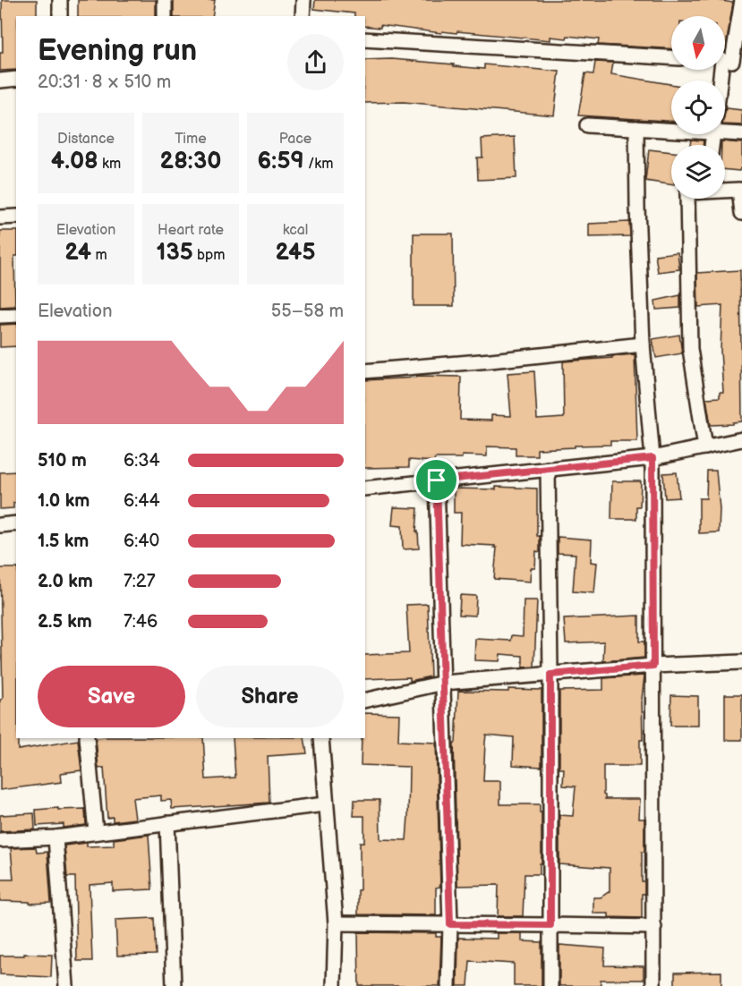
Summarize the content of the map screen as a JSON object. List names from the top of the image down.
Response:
{
  "north": "bottom",
  "page": {
    "heading": ["Evening run", "20:31 · 8 × 510 m"],
    "stats": [
      ["Distance", "4.08 km"],
      ["Time", "28:30"],
      ["Pace", "6:59 /km"],
      ["Elevation", "24 m"],
      ["Heart rate", "135 bpm"],
      ["kcal", "245"]
    ],
    "chart": ["Elevation", "55–58 m"],
    "list": [
      {
        "name": "510 m",
        "note": "6:34"
      },
      {
        "name": "1.0 km",
        "note": "6:44"
      },
      {
        "name": "1.5 km",
        "note": "6:40"
      },
      {
        "name": "2.0 km",
        "note": "7:27"
      },
      {
        "name": "2.5 km",
        "note": "7:46"
      }
    ],
    "buttons": ["Save", "Share"]
  }
}
